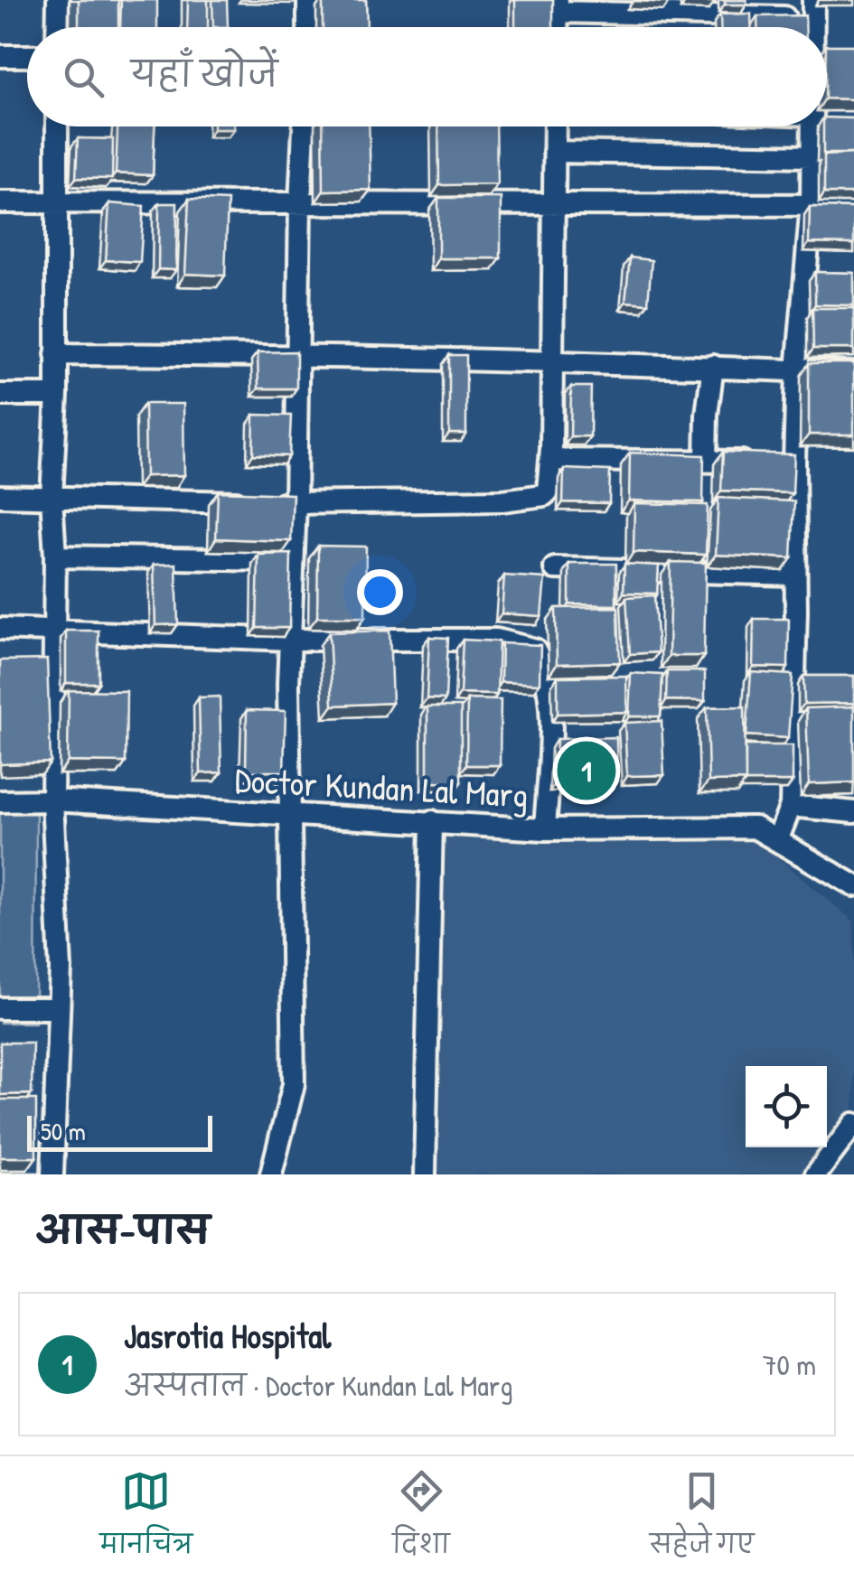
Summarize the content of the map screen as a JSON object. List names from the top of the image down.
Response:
{
  "streets": {
    "street": ["Doctor Kundan Lal Marg"]
  },
  "scale_bar": "50 m",
  "page": {
    "search": "यहाँ खोजें",
    "pins": "1",
    "scale": "50 m",
    "heading": "आस-पास",
    "list": [
      {
        "mark": "1",
        "name": "Jasrotia Hospital",
        "note": "अस्पताल · Doctor Kundan Lal Marg",
        "value": "70 m"
      }
    ],
    "nav": ["मानचित्र", "दिशा", "सहेजे गए"]
  }
}
